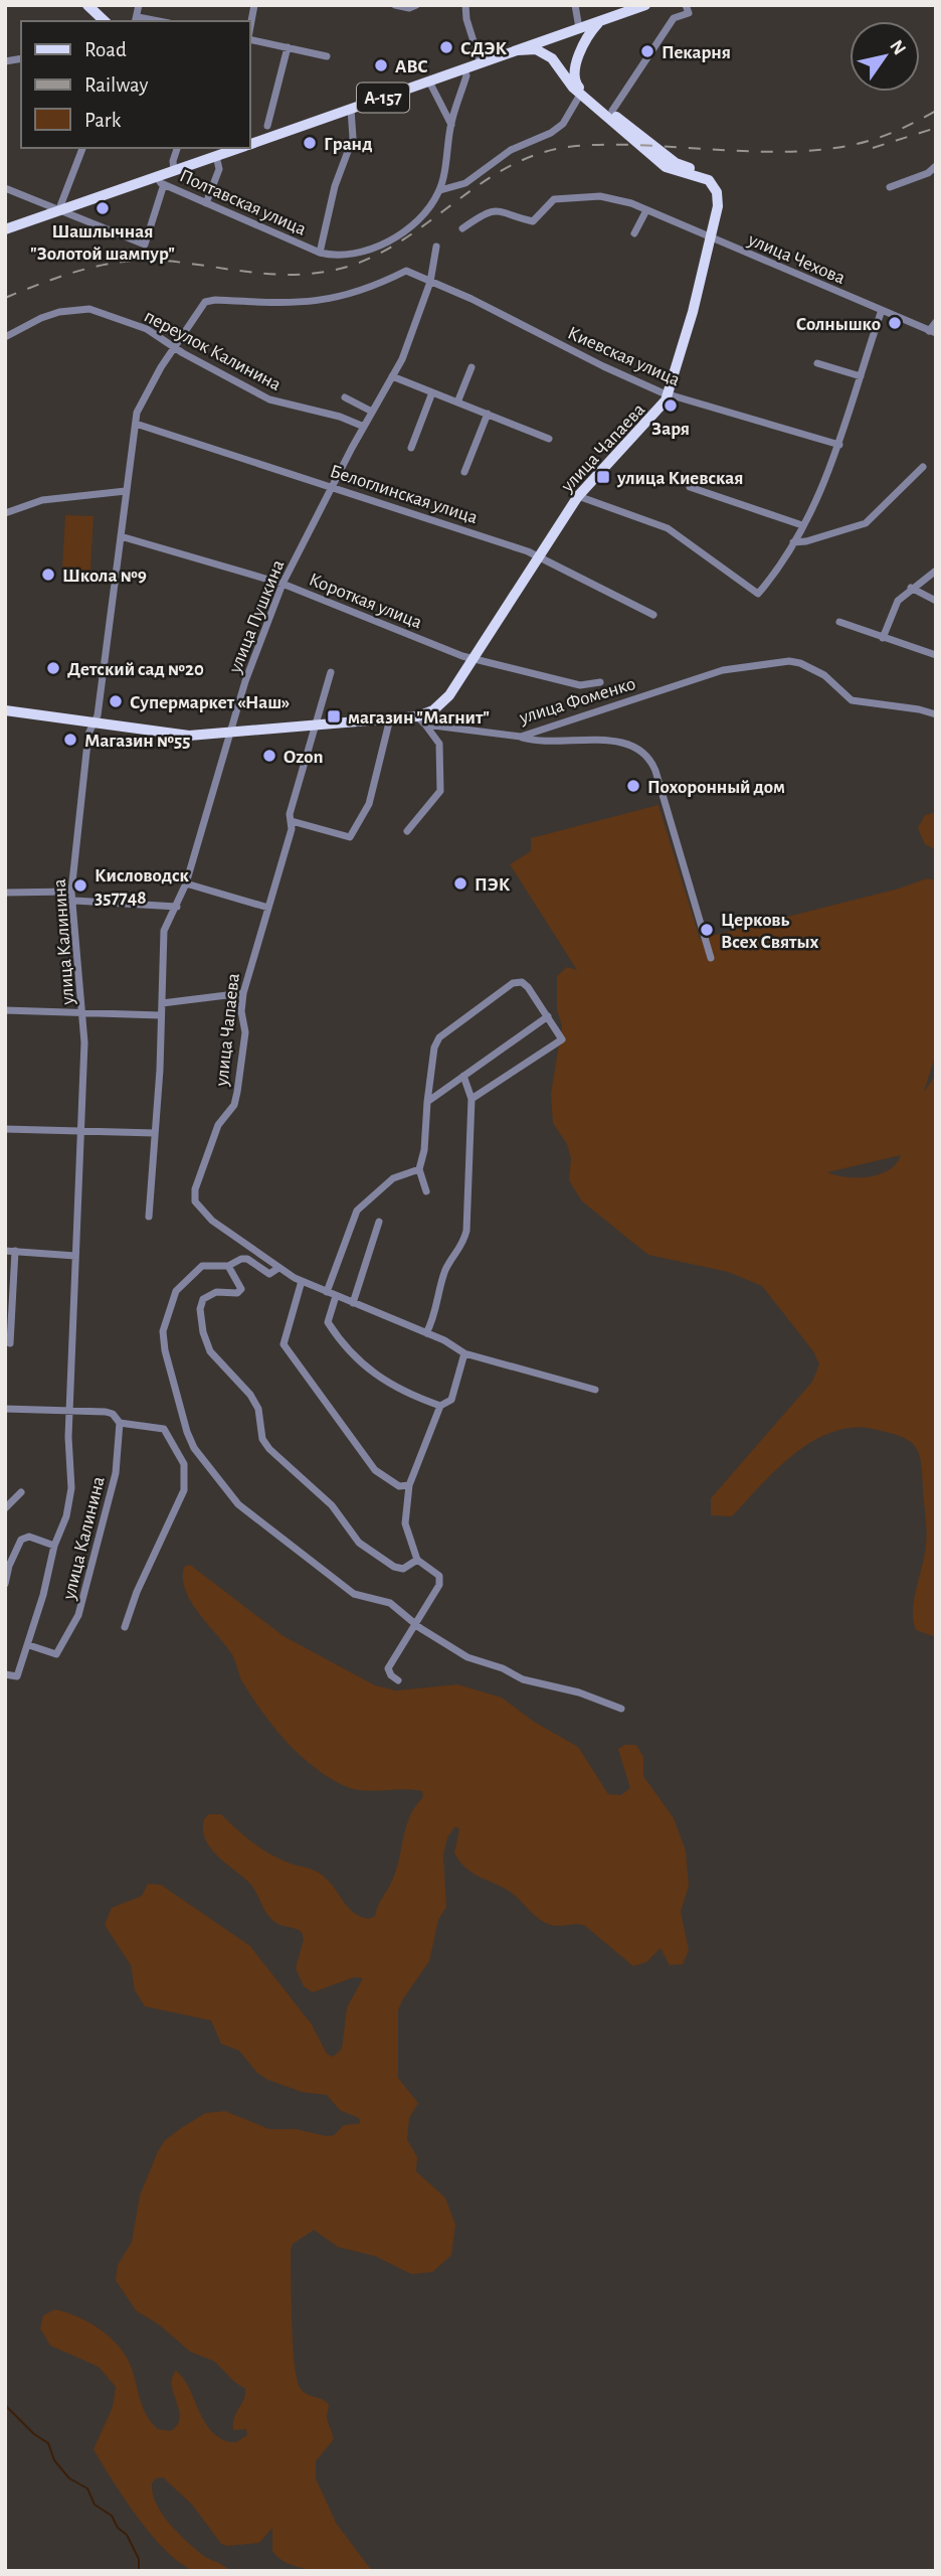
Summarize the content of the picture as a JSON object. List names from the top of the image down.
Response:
{
  "streets": {
    "main road": ["А-157", "улица Чапаева", "улица Фоменко"],
    "street": [
      "Полтавская улица",
      "улица Чехова",
      "переулок Калинина",
      "Киевская улица",
      "Белоглинская улица",
      "Короткая улица",
      "улица Пушкина",
      "улица Калинина"
    ]
  },
  "crossings": [
    ["А-157", "Полтавская улица"],
    ["А-157", "улица Чапаева"],
    ["улица Чехова", "улица Чапаева"],
    ["переулок Калинина", "улица Пушкина"],
    ["переулок Калинина", "улица Калинина"],
    ["Киевская улица", "улица Чапаева"],
    ["Киевская улица", "улица Пушкина"],
    ["Киевская улица", "улица Калинина"],
    ["улица Чапаева", "Белоглинская улица"],
    ["улица Чапаева", "Короткая улица"],
    ["улица Чапаева", "улица Фоменко"],
    ["Белоглинская улица", "улица Пушкина"],
    ["Белоглинская улица", "улица Калинина"],
    ["Короткая улица", "улица Пушкина"],
    ["Короткая улица", "улица Калинина"],
    ["улица Пушкина", "улица Фоменко"],
    ["улица Фоменко", "улица Калинина"]
  ],
  "places": {
    "other": [
      "СДЭК",
      "Пекарня",
      "ABC",
      "Гранд",
      "Шашлычная \"Золотой шампур\"",
      "Солнышко",
      "Заря",
      "Школа №9",
      "Детский сад №20",
      "Супермаркет «Наш»",
      "Магазин №55",
      "Ozon",
      "Похоронный дом",
      "ПЭК",
      "Кисловодск 357748",
      "Церковь Всех Святых"
    ],
    "transit": ["улица Киевская", "магазин \"Магнит\""]
  },
  "legend": ["Road", "Railway", "Park"],
  "north": "top right"
}
